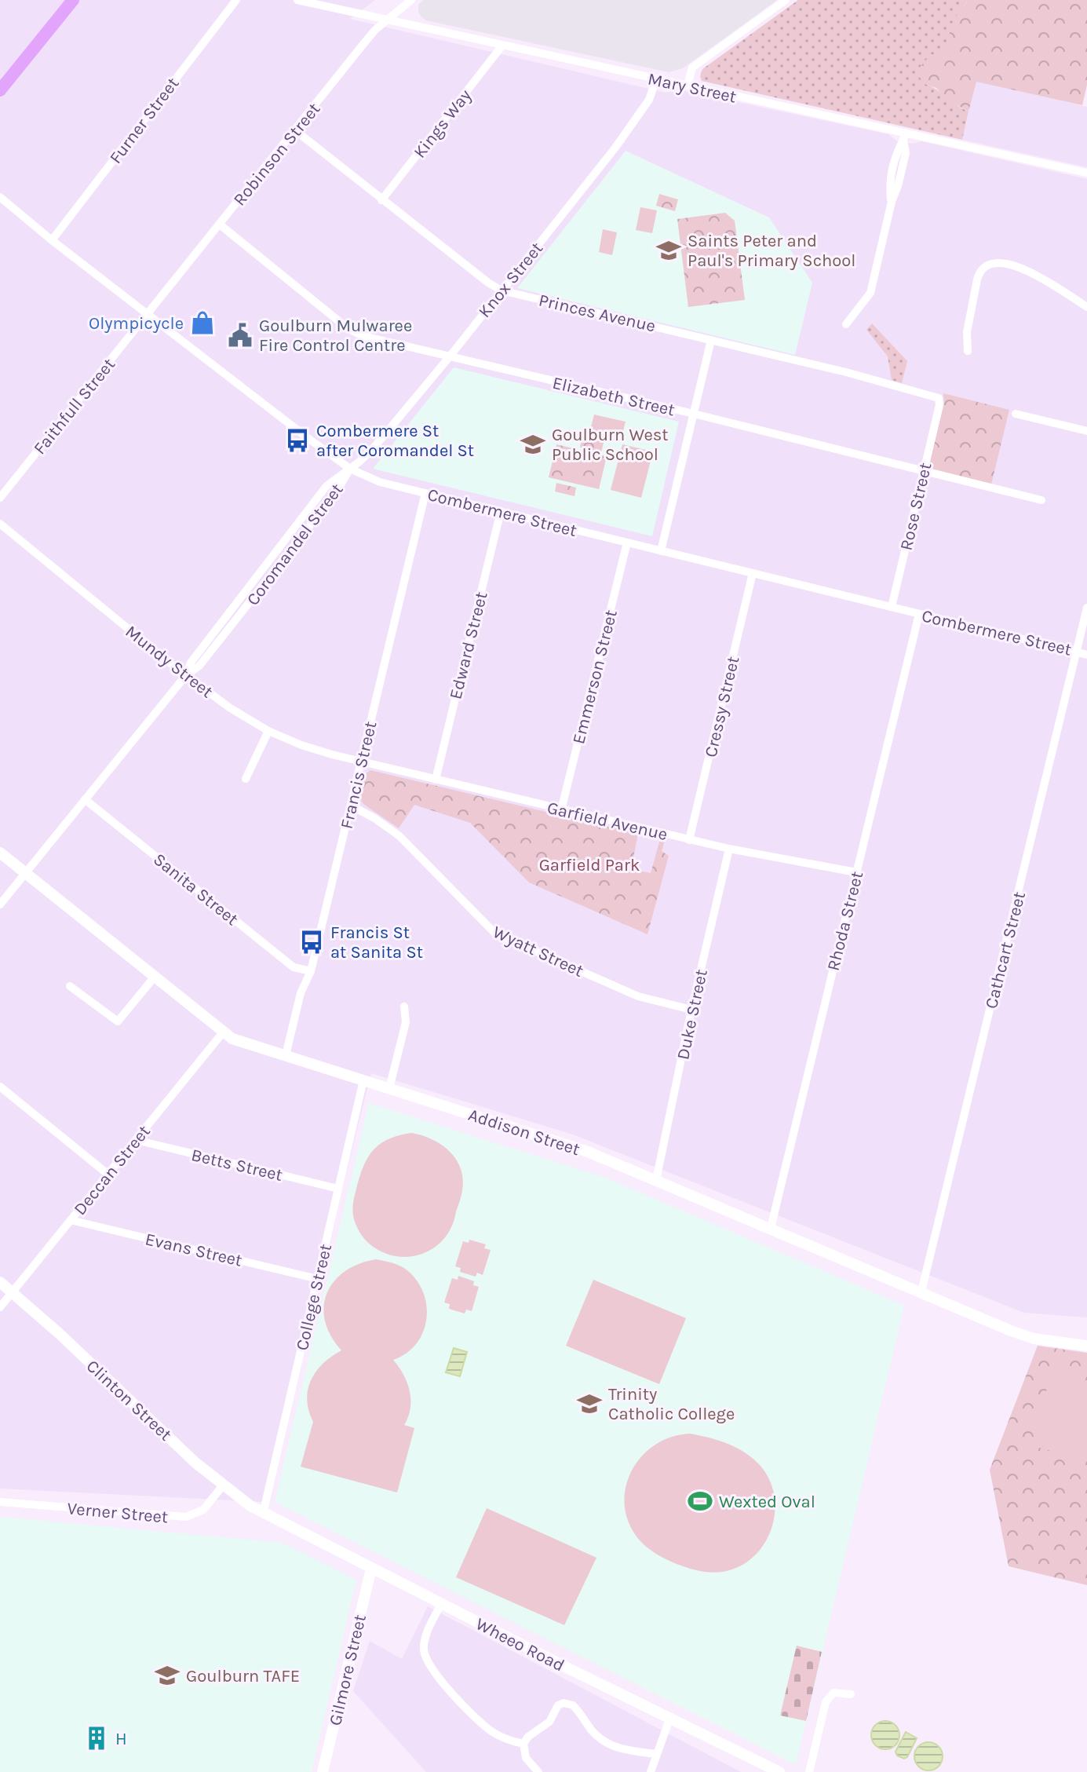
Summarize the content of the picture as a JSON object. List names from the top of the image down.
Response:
{
  "streets": {
    "street": [
      "Mary Street",
      "Furner Street",
      "Kings Way",
      "Robinson Street",
      "Knox Street",
      "Princes Avenue",
      "Elizabeth Street",
      "Faithfull Street",
      "Rose Street",
      "Combermere Street",
      "Coromandel Street",
      "Edward Street",
      "Mundy Street",
      "Emmerson Street",
      "Cressy Street",
      "Francis Street",
      "Garfield Avenue",
      "Sanita Street",
      "Rhoda Street",
      "Cathcart Street",
      "Wyatt Street",
      "Duke Street",
      "Addison Street",
      "Betts Street",
      "Deccan Street",
      "Evans Street",
      "College Street",
      "Clinton Street",
      "Verner Street",
      "Wheeo Road",
      "Gilmore Street"
    ]
  },
  "crossings": [
    ["Mary Street", "Kings Way"],
    ["Mary Street", "Robinson Street"],
    ["Mary Street", "Knox Street"],
    ["Furner Street", "Combermere Street"],
    ["Kings Way", "Princes Avenue"],
    ["Robinson Street", "Princes Avenue"],
    ["Robinson Street", "Elizabeth Street"],
    ["Robinson Street", "Faithfull Street"],
    ["Robinson Street", "Combermere Street"],
    ["Knox Street", "Princes Avenue"],
    ["Knox Street", "Elizabeth Street"],
    ["Knox Street", "Combermere Street"],
    ["Knox Street", "Coromandel Street"],
    ["Princes Avenue", "Rose Street"],
    ["Elizabeth Street", "Rose Street"],
    ["Faithfull Street", "Combermere Street"],
    ["Rose Street", "Combermere Street"],
    ["Combermere Street", "Coromandel Street"],
    ["Combermere Street", "Edward Street"],
    ["Combermere Street", "Emmerson Street"],
    ["Combermere Street", "Cressy Street"],
    ["Combermere Street", "Francis Street"],
    ["Combermere Street", "Rhoda Street"],
    ["Combermere Street", "Cathcart Street"],
    ["Coromandel Street", "Mundy Street"],
    ["Coromandel Street", "Sanita Street"],
    ["Coromandel Street", "Addison Street"],
    ["Edward Street", "Garfield Avenue"],
    ["Mundy Street", "Francis Street"],
    ["Mundy Street", "Garfield Avenue"],
    ["Emmerson Street", "Garfield Avenue"],
    ["Cressy Street", "Garfield Avenue"],
    ["Francis Street", "Garfield Avenue"],
    ["Francis Street", "Sanita Street"],
    ["Francis Street", "Wyatt Street"],
    ["Francis Street", "Addison Street"],
    ["Garfield Avenue", "Rhoda Street"],
    ["Garfield Avenue", "Duke Street"],
    ["Rhoda Street", "Addison Street"],
    ["Cathcart Street", "Addison Street"],
    ["Wyatt Street", "Duke Street"],
    ["Duke Street", "Addison Street"],
    ["Addison Street", "Deccan Street"],
    ["Addison Street", "College Street"],
    ["Betts Street", "Deccan Street"],
    ["Betts Street", "College Street"],
    ["Deccan Street", "Evans Street"],
    ["Deccan Street", "Clinton Street"],
    ["Evans Street", "College Street"],
    ["College Street", "Clinton Street"],
    ["College Street", "Wheeo Road"],
    ["Clinton Street", "Verner Street"],
    ["Clinton Street", "Wheeo Road"],
    ["Wheeo Road", "Gilmore Street"]
  ],
  "parks": ["Garfield Park"],
  "places": {
    "school or university": [
      "Saints Peter and Paul's Primary School",
      "Goulburn West Public School",
      "Trinity Catholic College",
      "Goulburn TAFE"
    ],
    "shop": ["Olympicycle"],
    "public building": ["Goulburn Mulwaree Fire Control Centre"],
    "bus stop": ["Combermere St after Coromandel St", "Francis St at Sanita St"],
    "sports": ["Wexted Oval"],
    "building": ["H"]
  }
}
